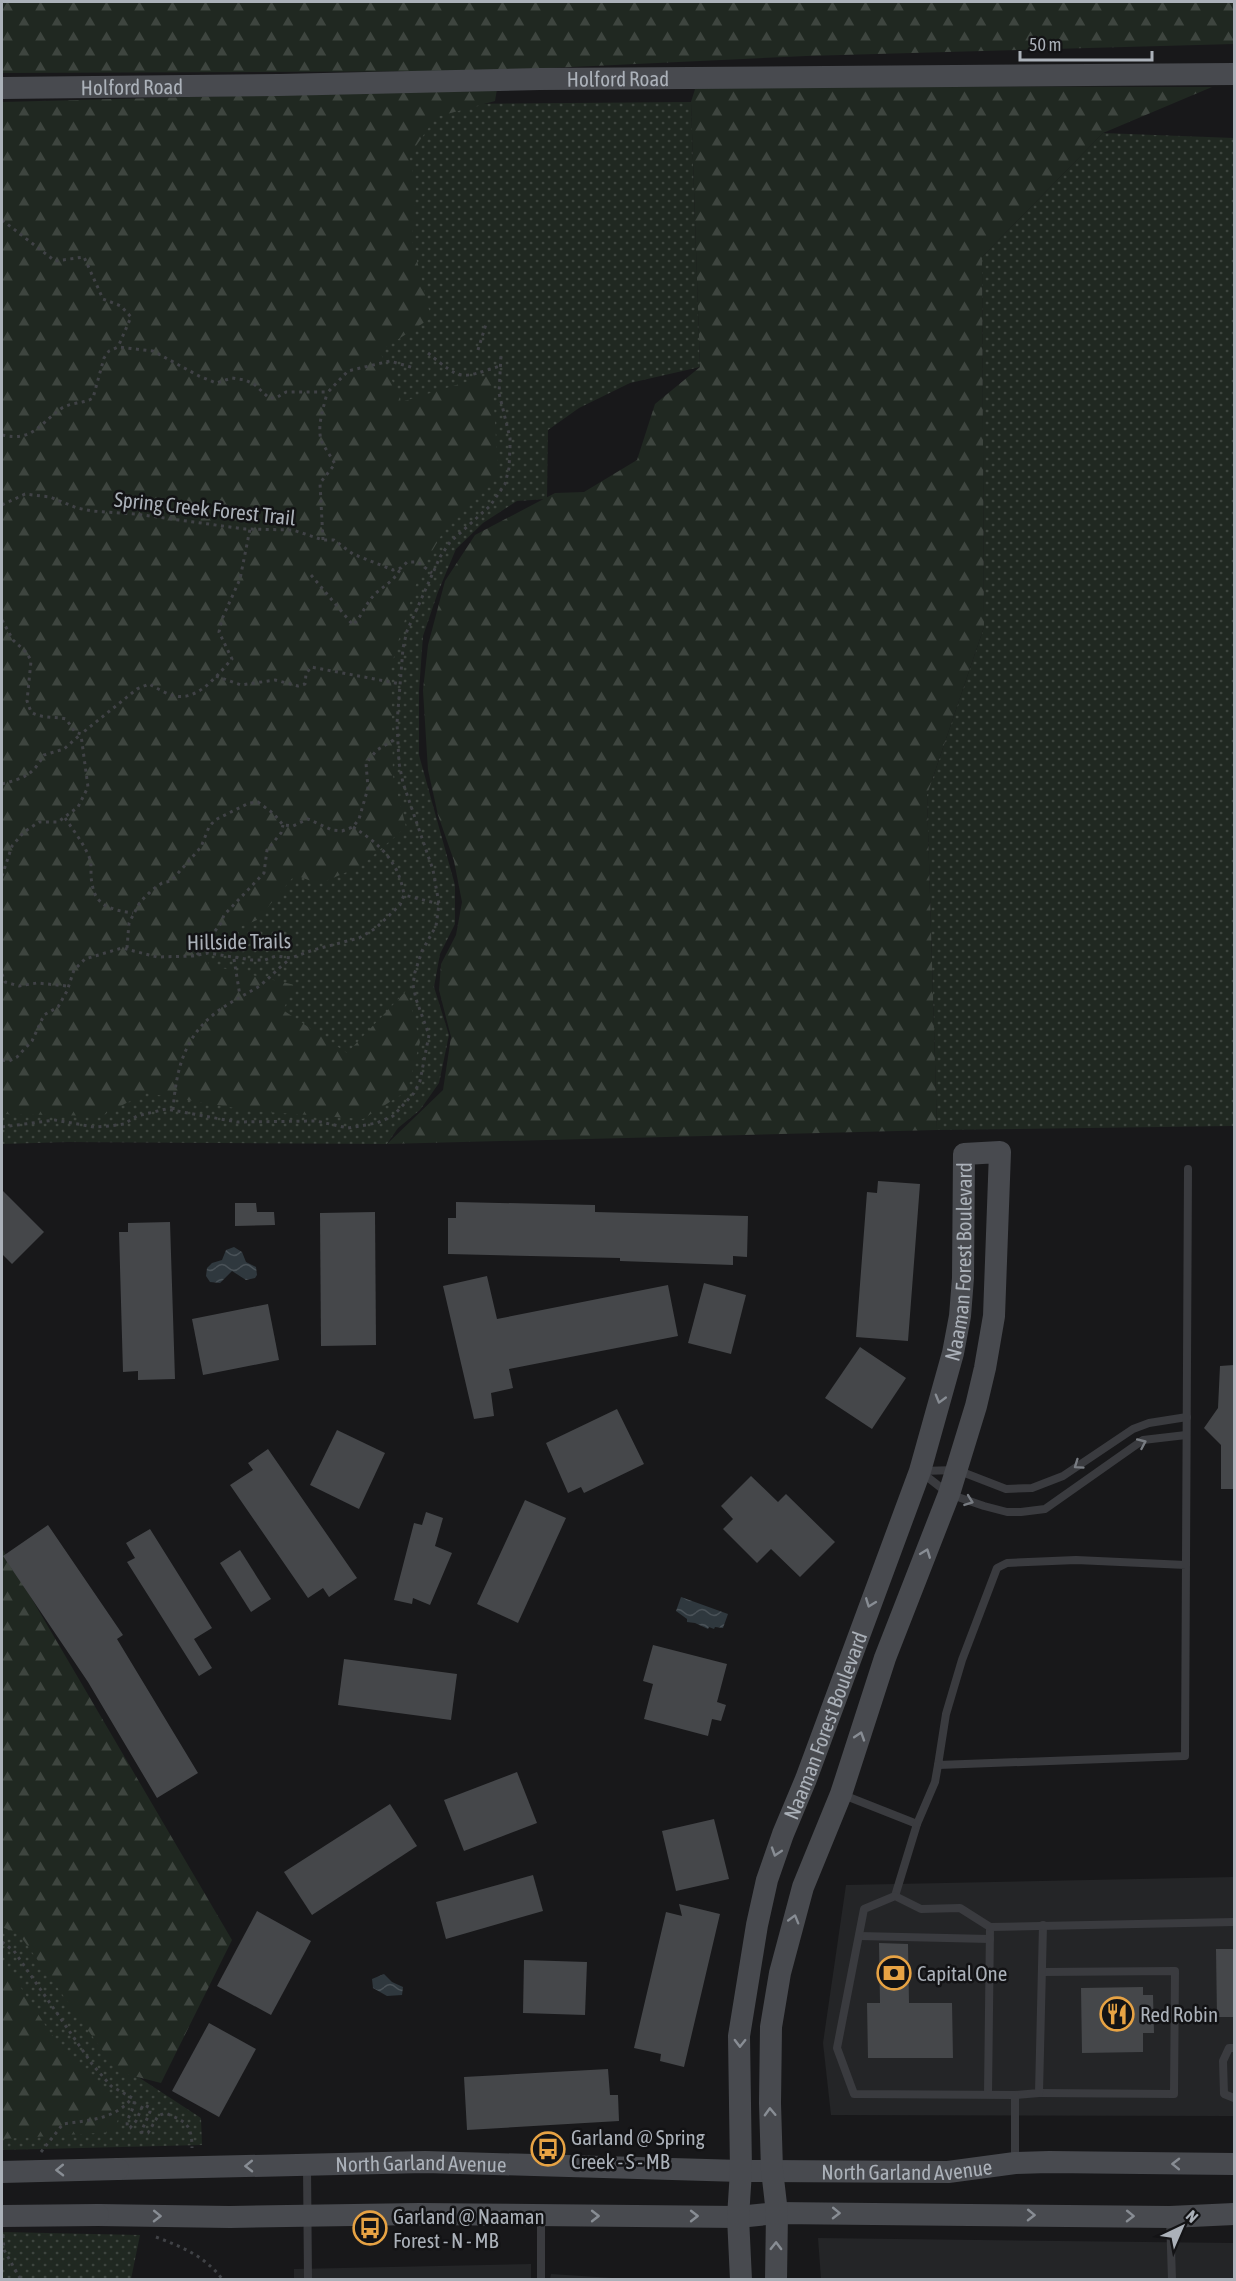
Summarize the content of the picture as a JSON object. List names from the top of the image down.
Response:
{
  "streets": {
    "street": ["Holford Road", "Naaman Forest Boulevard", "North Garland Avenue"],
    "path": ["Spring Creek Forest Trail", "Hillside Trails"]
  },
  "crossings": [
    ["Naaman Forest Boulevard", "North Garland Avenue"]
  ],
  "places": {
    "bank": ["Capital One"],
    "restaurant": ["Red Robin"],
    "bus stop": ["Garland @ Spring Creek - S - MB", "Garland @ Naaman Forest - N - MB"]
  },
  "scale_bar": "50 m",
  "north": "top right"
}
